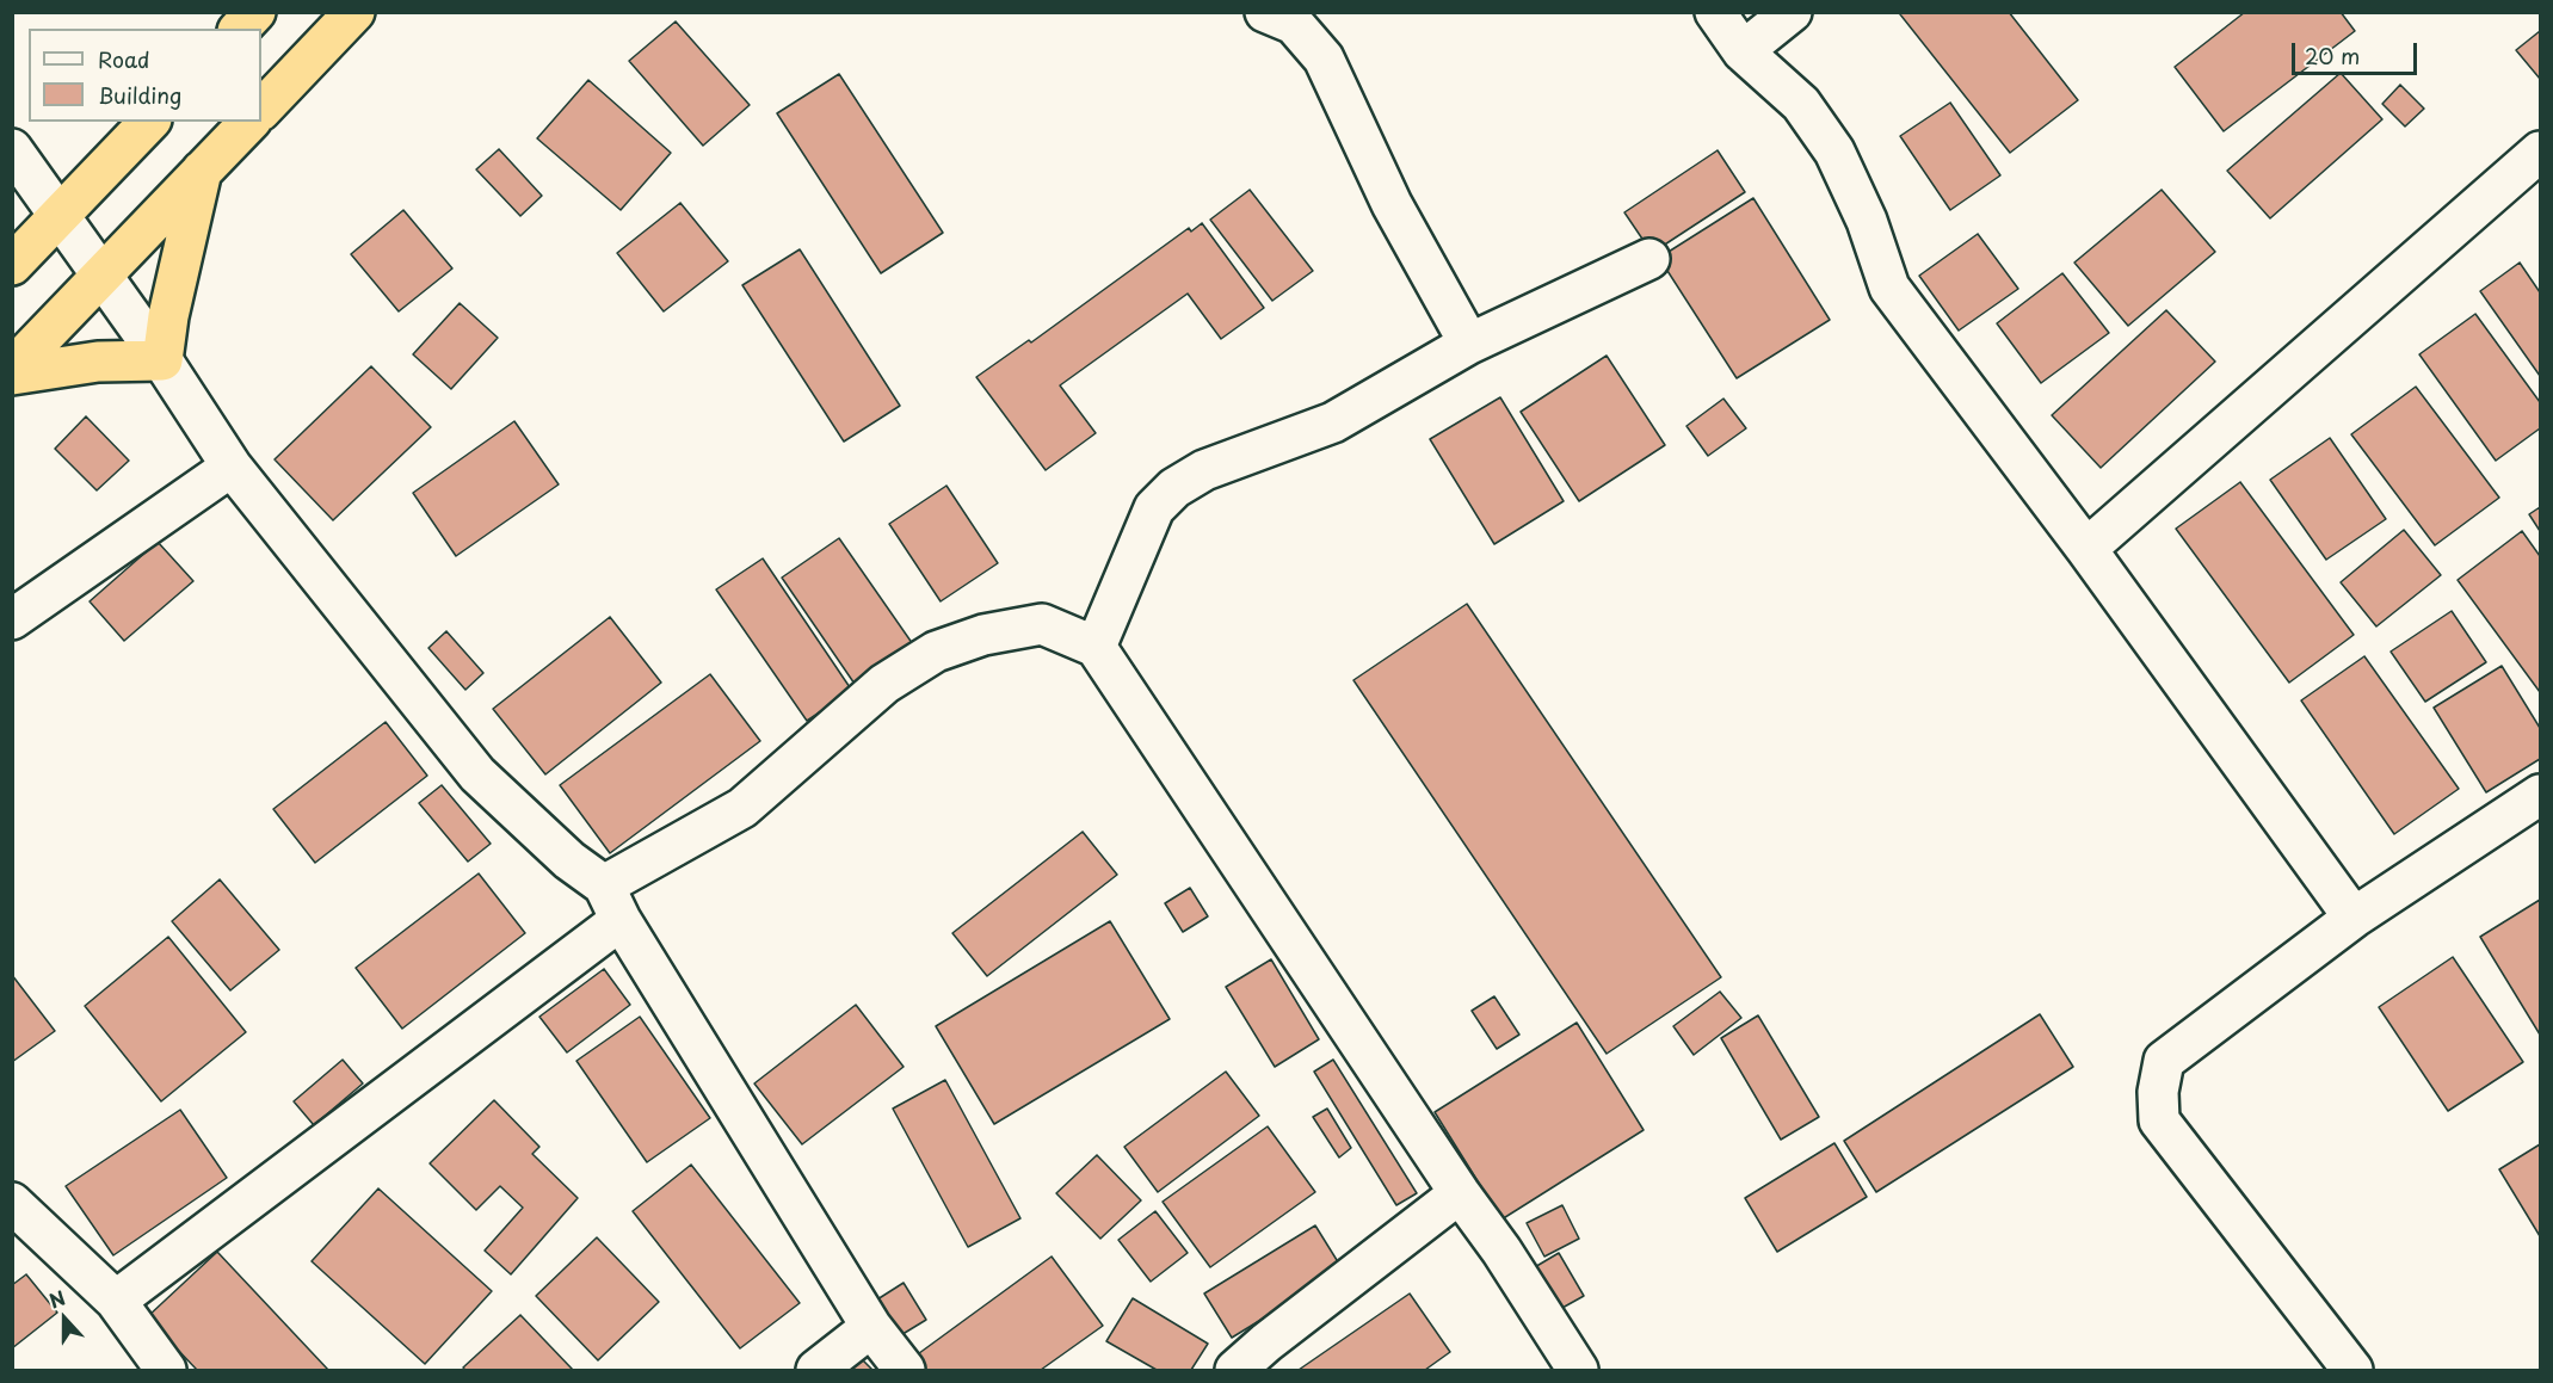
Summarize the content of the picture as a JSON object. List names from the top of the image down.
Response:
{
  "legend": ["Road", "Building"],
  "scale_bar": "20 m",
  "north": "top"
}
